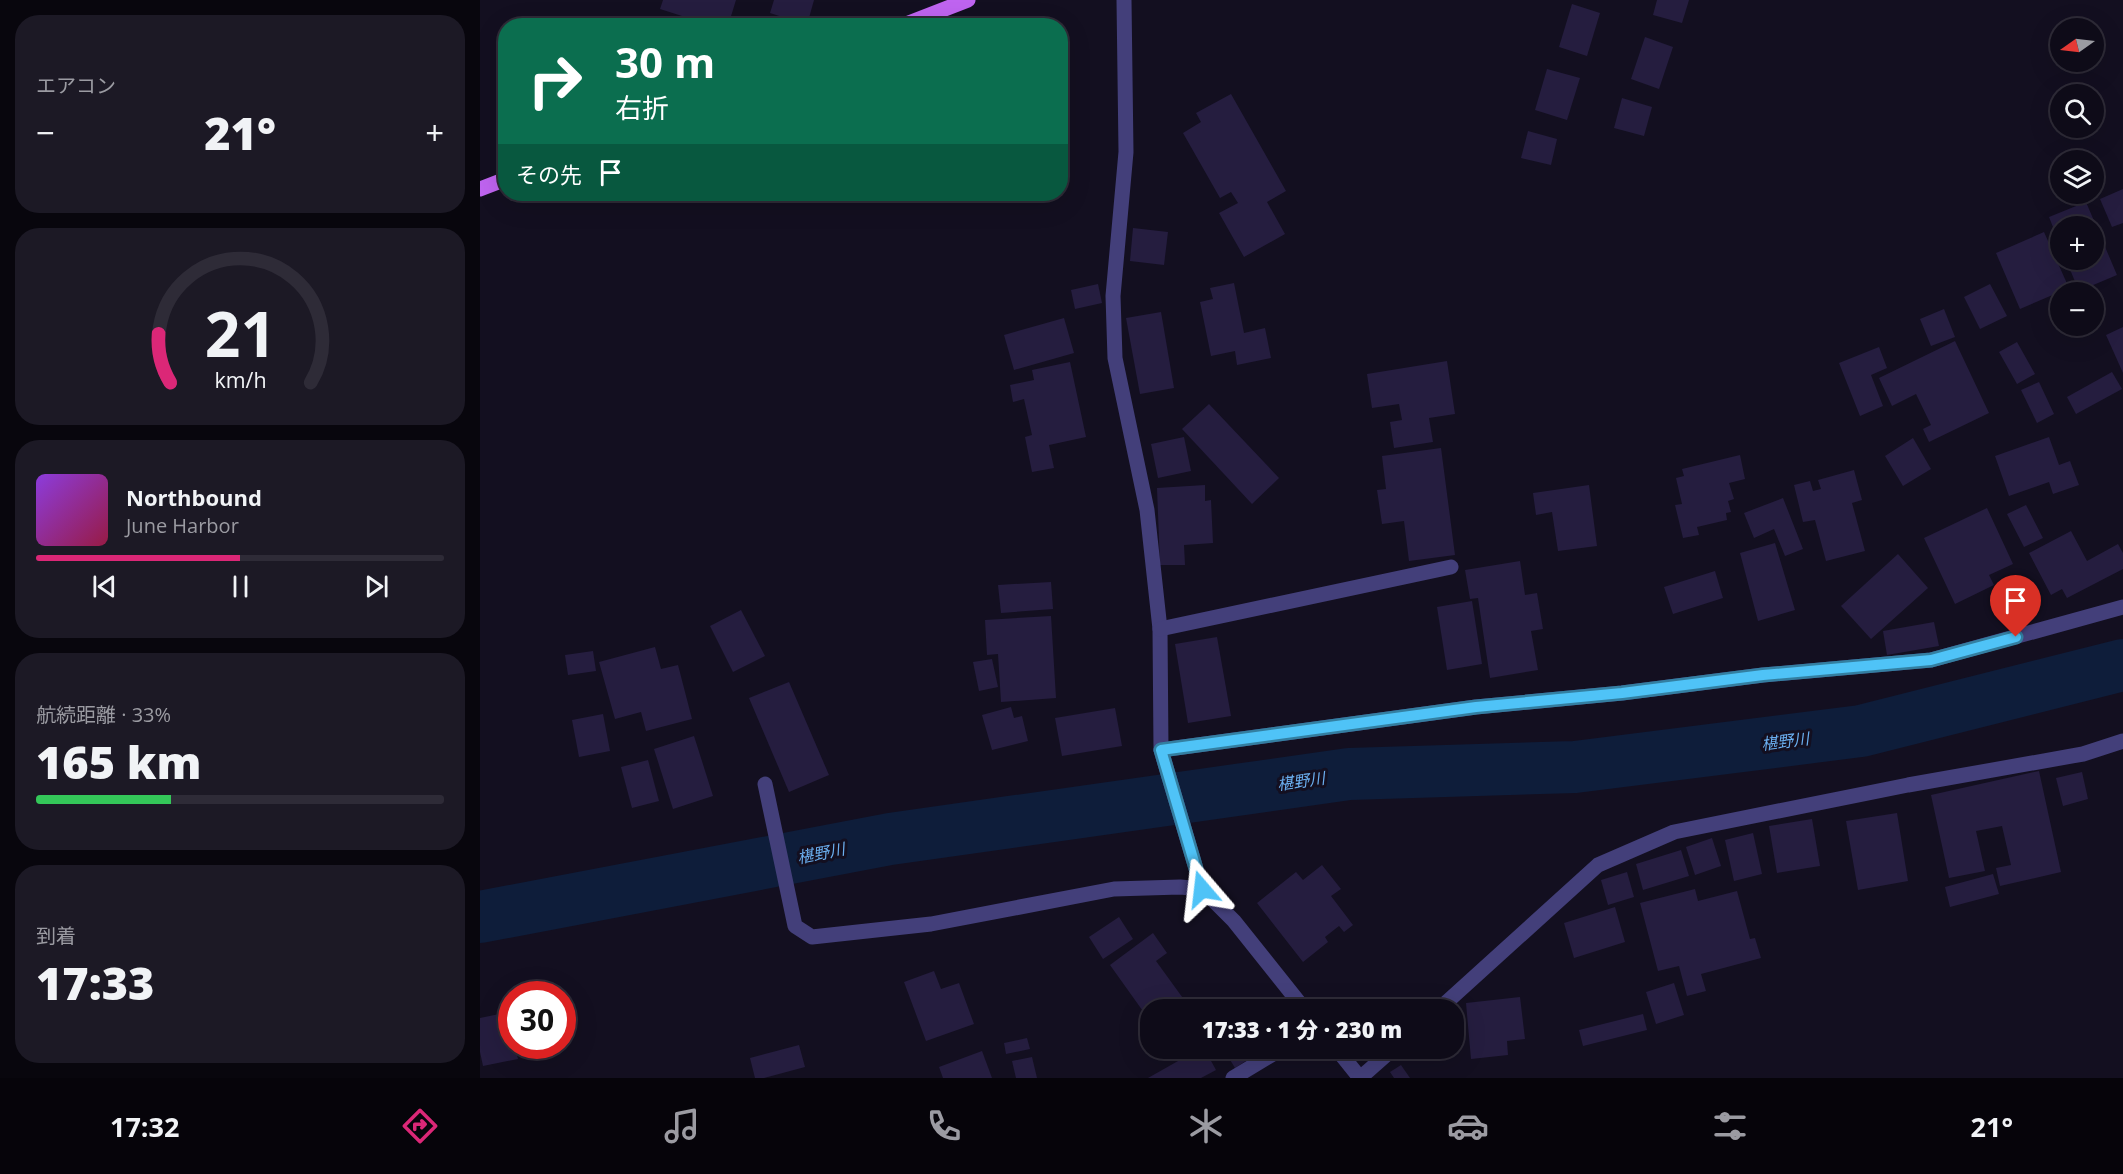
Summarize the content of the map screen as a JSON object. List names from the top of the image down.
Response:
{
  "water": ["椹野川"],
  "north": "left",
  "page": {
    "tile": [
      "エアコン",
      ["航続距離 · 33%", "165 km"],
      ["到着", "17:33"]
    ],
    "map_buttons": ["+", "−"],
    "turn": ["30 m", "右折"],
    "heat": ["−", "21°", "+"],
    "then": "その先",
    "song": ["Northbound", "June Harbor"],
    "limit": "30",
    "trip": "17:33 · 1 分 · 230 m",
    "tabs": ["17:32", "21°"],
    "gauge": ["21", "km/h"]
  }
}
